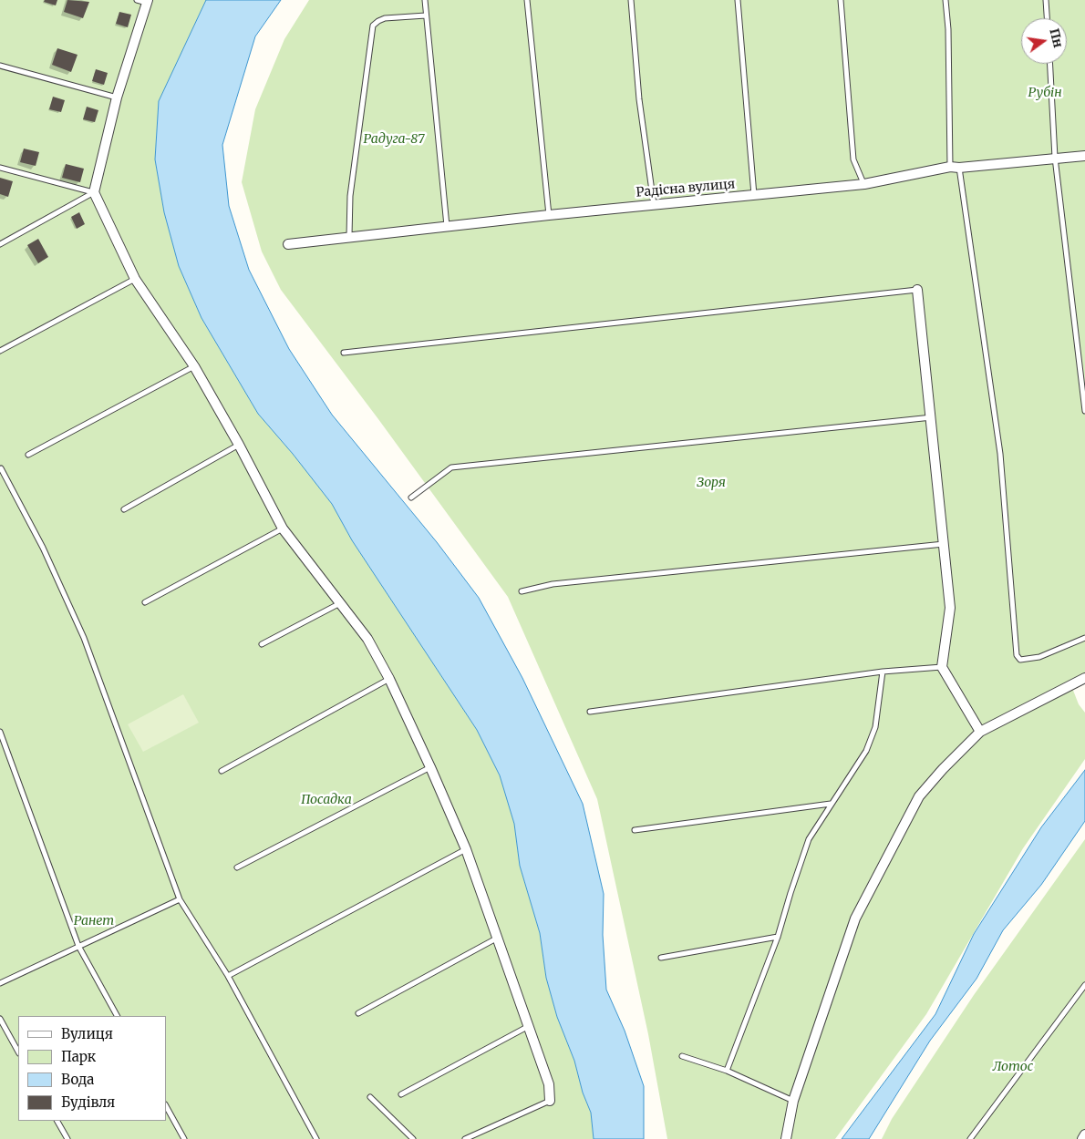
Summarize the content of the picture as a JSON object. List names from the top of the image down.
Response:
{
  "streets": {
    "street": ["Радісна вулиця"]
  },
  "parks": [
    "Рубін",
    "Радуга-87",
    "Зоря",
    "Посадка",
    "Ранет",
    "Лотос"
  ],
  "legend": [
    "Вулиця",
    "Парк",
    "Вода",
    "Будівля"
  ],
  "north": "right"
}
